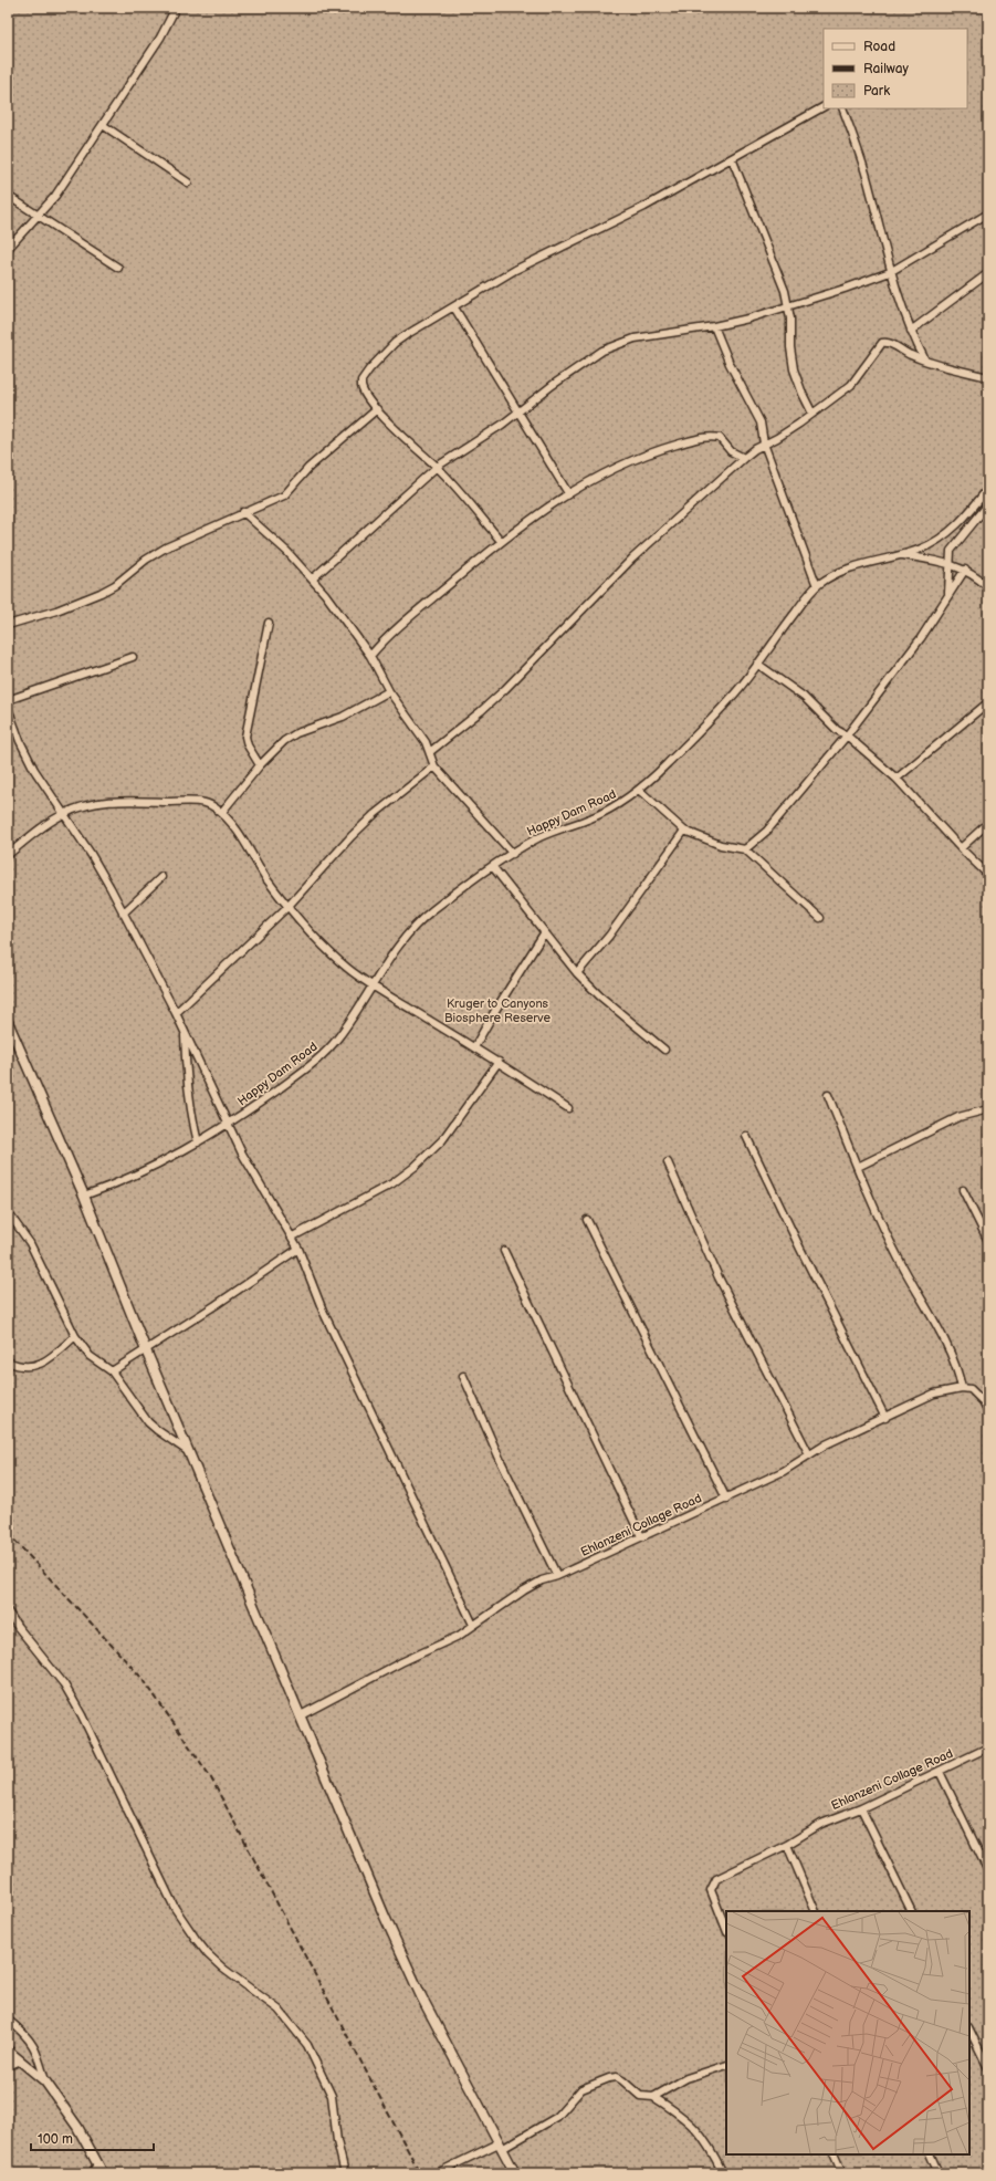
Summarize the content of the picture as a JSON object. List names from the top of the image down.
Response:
{
  "streets": {
    "street": ["Happy Dam Road", "Ehlanzeni Collage Road"]
  },
  "parks": ["Kruger to Canyons Biosphere Reserve"],
  "legend": ["Road", "Railway", "Park"],
  "scale_bar": "100 m"
}
